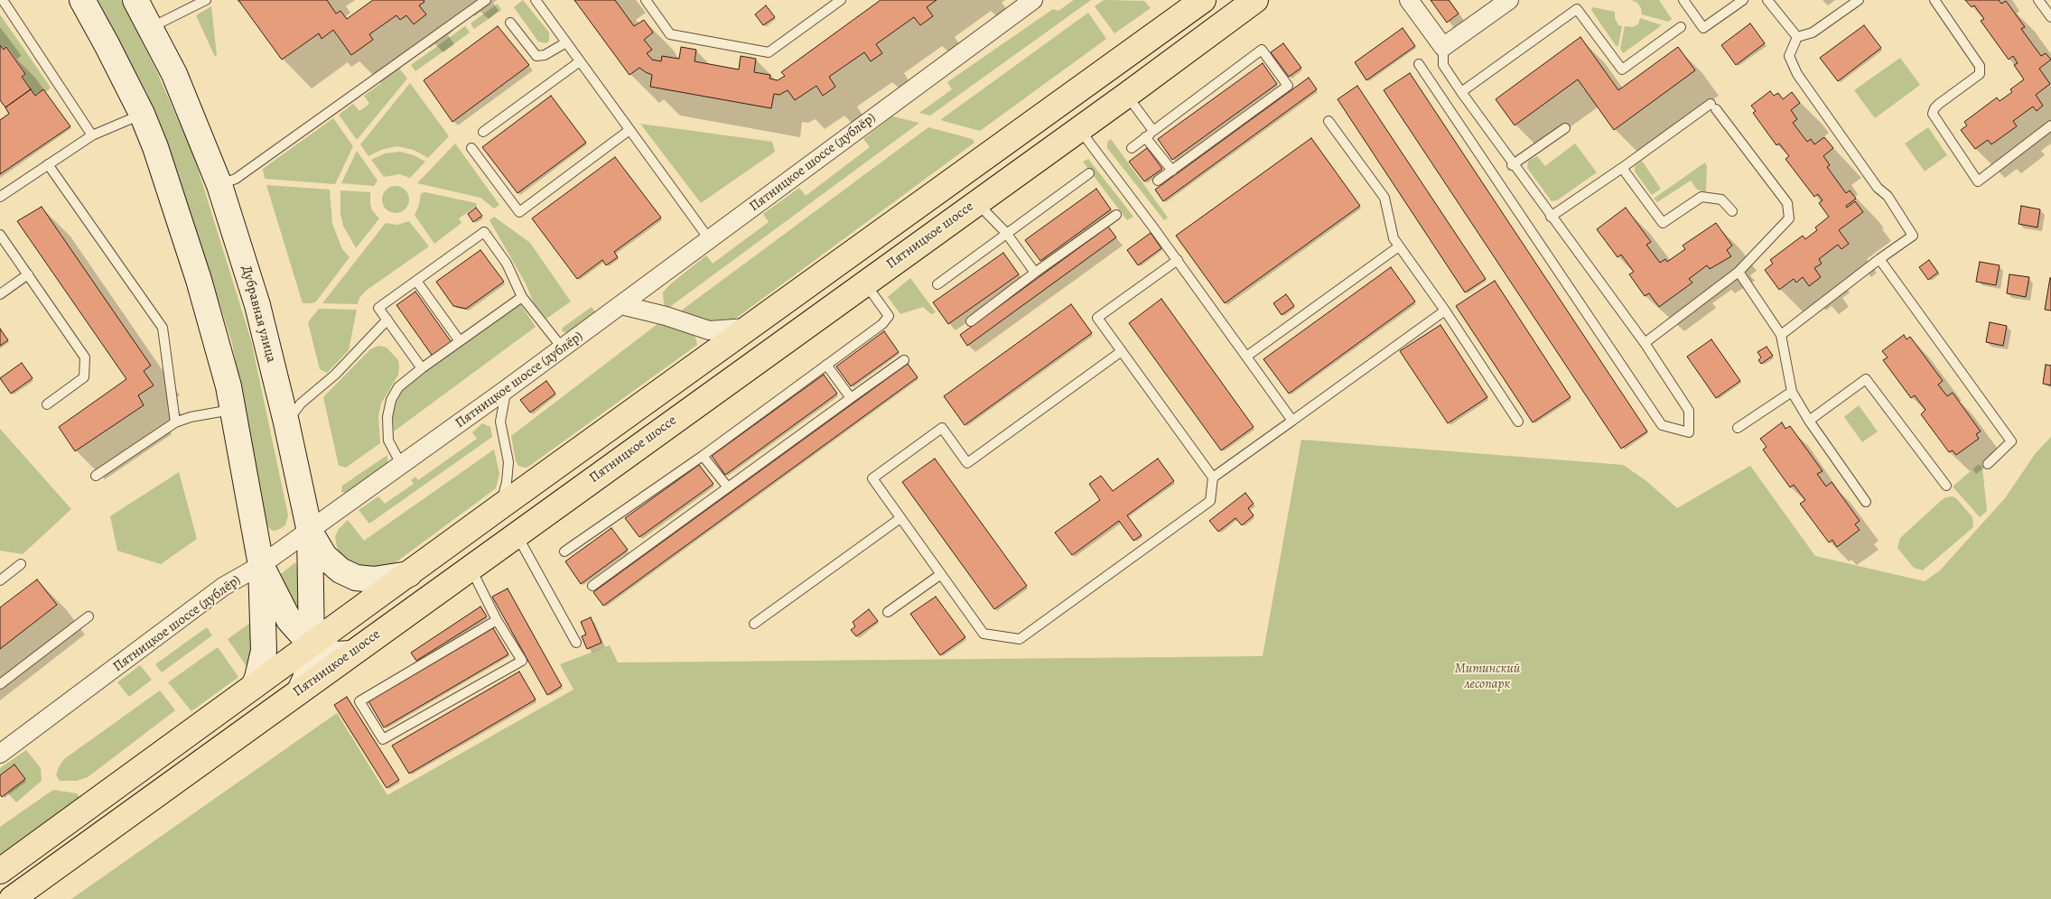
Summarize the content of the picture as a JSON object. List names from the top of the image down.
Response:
{
  "streets": {
    "main road": ["Пятницкое шоссе", "Дубравная улица"],
    "street": ["Пятницкое шоссе (дублёр)"]
  },
  "crossings": [
    ["Пятницкое шоссе (дублёр)", "Дубравная улица"],
    ["Пятницкое шоссе", "Дубравная улица"]
  ],
  "parks": ["Митинский лесопарк"]
}
